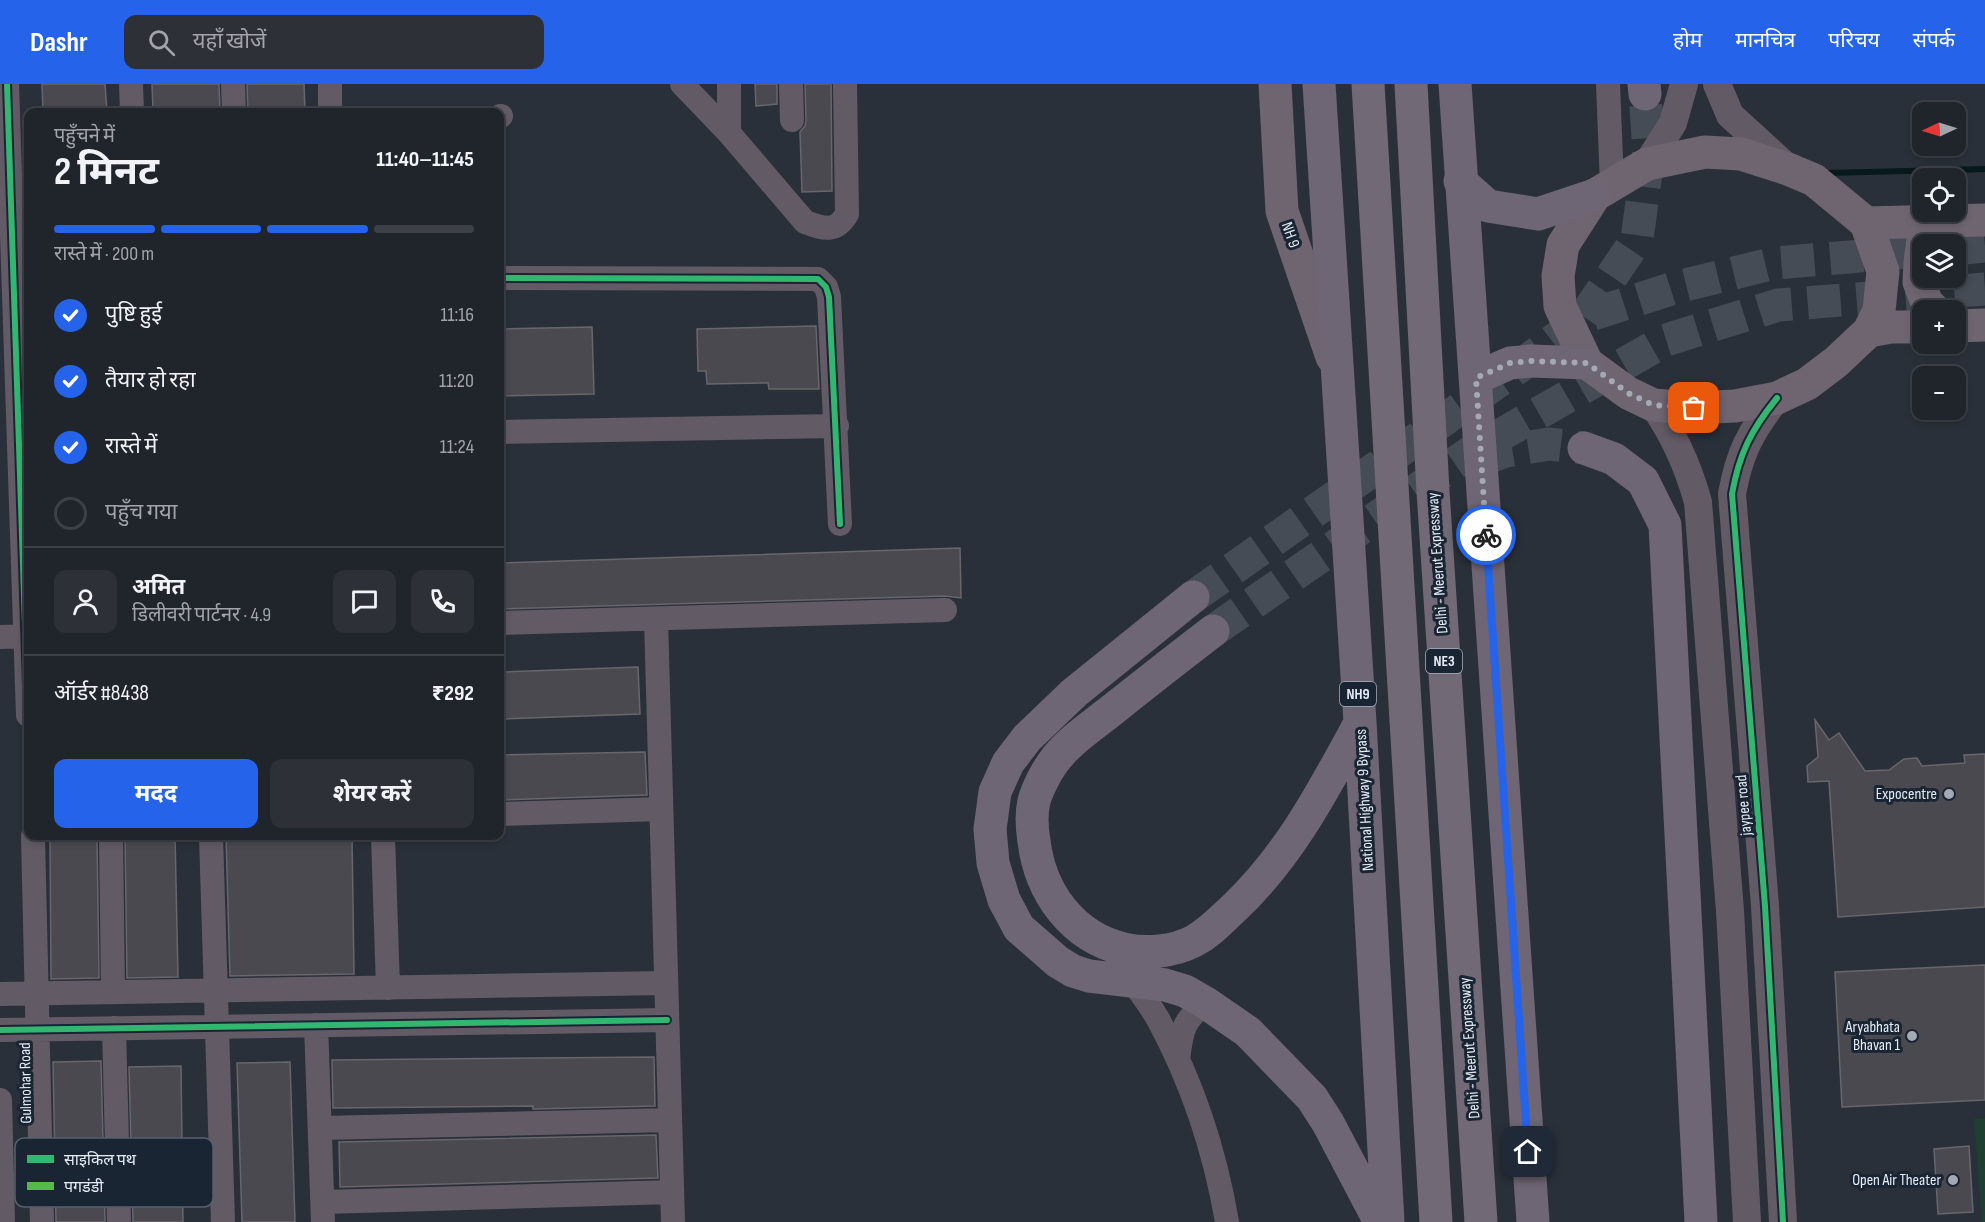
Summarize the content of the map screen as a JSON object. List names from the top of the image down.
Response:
{
  "streets": {
    "highway": [
      "Delhi - Meerut Expressway",
      "NE3",
      "NH9",
      "National Highway 9 Bypass"
    ],
    "main road": ["NH 9"],
    "street": ["jaypee road", "Gulmohar Road"]
  },
  "crossings": [
    ["NH 9", "NH9"],
    ["NH 9", "National Highway 9 Bypass"],
    ["NH9", "National Highway 9 Bypass"]
  ],
  "places": ["Expocentre", "Aryabhata Bhavan 1", "Open Air Theater"],
  "legend": ["साइकिल पथ", "पगडंडी"],
  "north": "left",
  "page": {
    "header": "Dashr",
    "search": "यहाँ खोजें",
    "nav": [
      "होम",
      "मानचित्र",
      "परिचय",
      "संपर्क"
    ],
    "map_buttons": ["+", "−"],
    "heading": ["2 मिनट", "पहुँचने में", "11:40–11:45"],
    "panel": [
      "अमित",
      "डिलीवरी पार्टनर · 4.9",
      "ऑर्डर #8438",
      "₹292"
    ],
    "bar": "रास्ते में · 200 m",
    "list": [
      ["पुष्टि हुई", "11:16"],
      ["तैयार हो रहा", "11:20"],
      ["रास्ते में", "11:24"],
      "पहुँच गया"
    ],
    "buttons": ["मदद", "शेयर करें"]
  }
}
